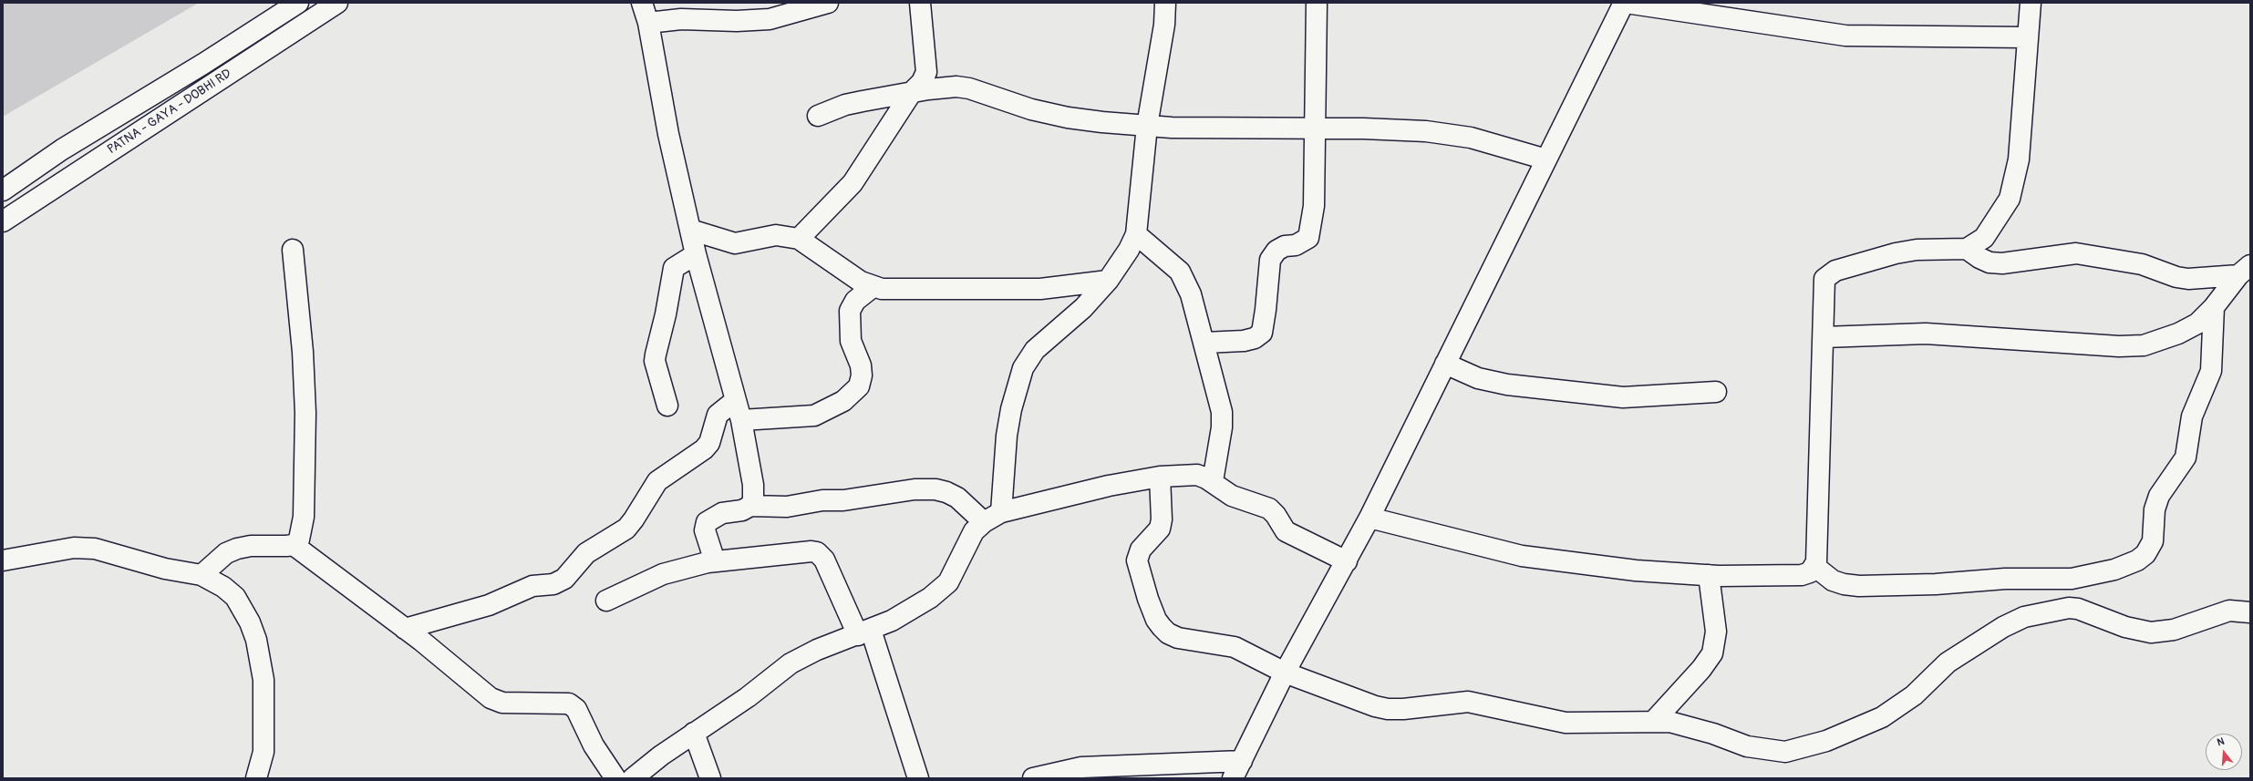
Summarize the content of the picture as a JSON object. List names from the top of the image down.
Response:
{
  "streets": {
    "street": ["PATNA - GAYA - DOBHI RD"]
  },
  "north": "top"
}
